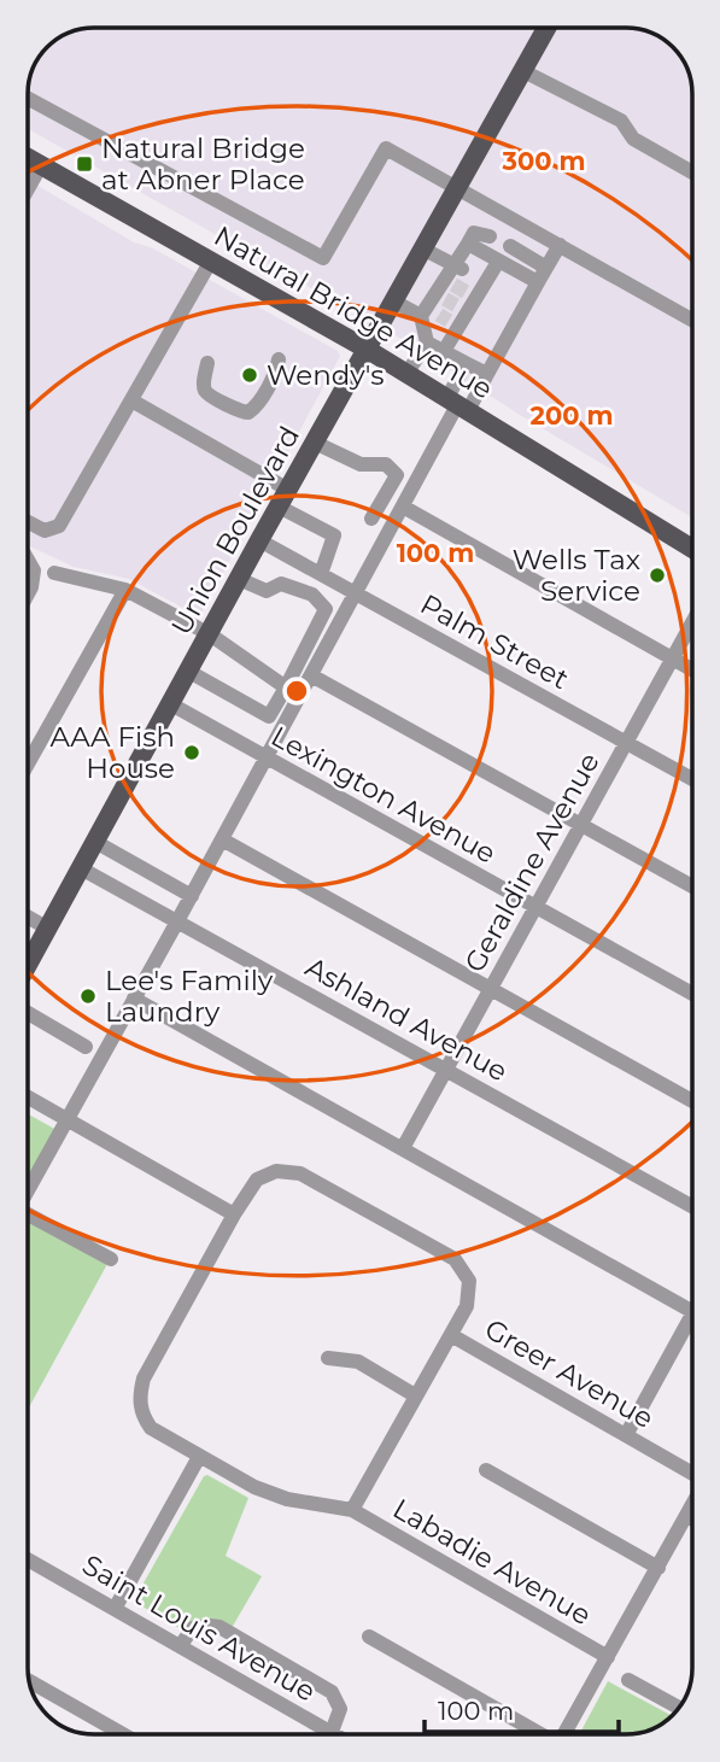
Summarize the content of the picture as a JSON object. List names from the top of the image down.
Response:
{
  "streets": {
    "main road": ["Natural Bridge Avenue", "Union Boulevard"],
    "street": [
      "Palm Street",
      "Lexington Avenue",
      "Geraldine Avenue",
      "Ashland Avenue",
      "Greer Avenue",
      "Labadie Avenue",
      "Saint Louis Avenue"
    ]
  },
  "crossings": [
    ["Natural Bridge Avenue", "Union Boulevard"],
    ["Union Boulevard", "Palm Street"],
    ["Union Boulevard", "Lexington Avenue"],
    ["Union Boulevard", "Ashland Avenue"],
    ["Palm Street", "Geraldine Avenue"],
    ["Lexington Avenue", "Geraldine Avenue"],
    ["Geraldine Avenue", "Ashland Avenue"]
  ],
  "places": {
    "transit": ["Natural Bridge at Abner Place"],
    "other": [
      "Wendy's",
      "Wells Tax Service",
      "AAA Fish House",
      "Lee's Family Laundry"
    ]
  },
  "scale_bar": "100 m",
  "rings": ["300 m", "200 m", "100 m"]
}
